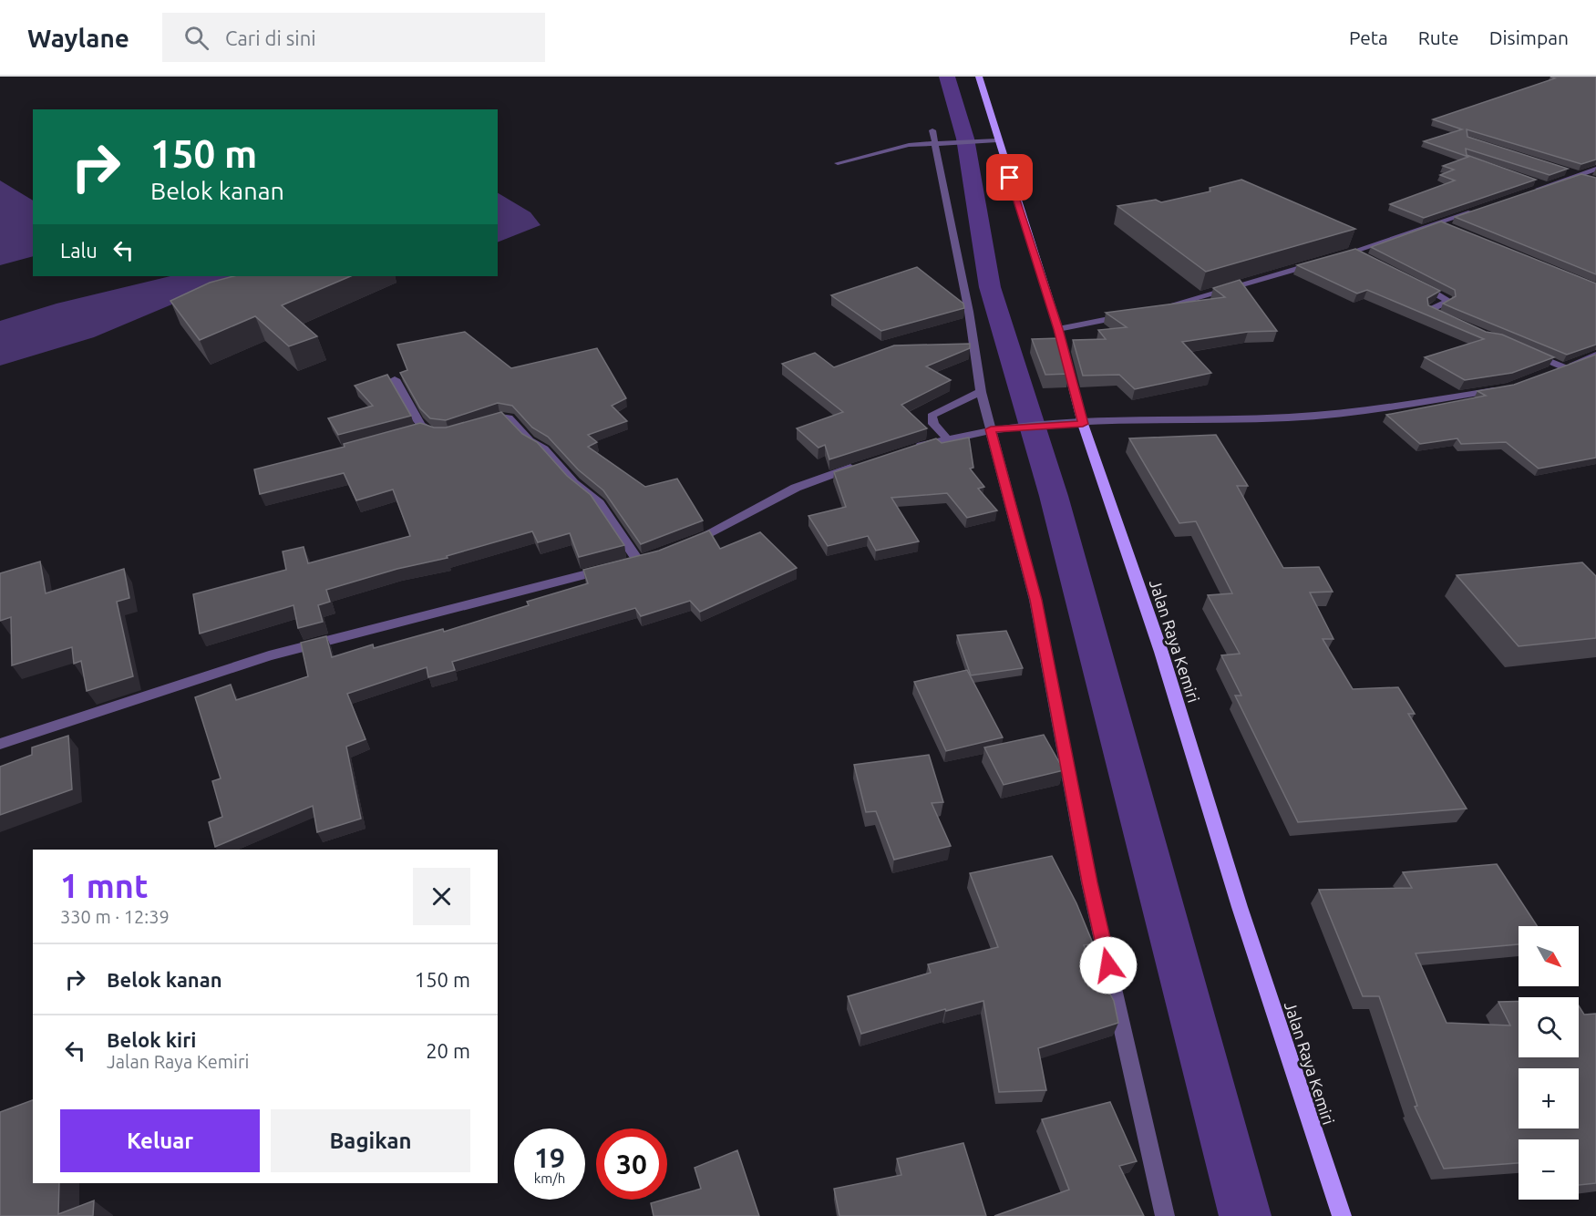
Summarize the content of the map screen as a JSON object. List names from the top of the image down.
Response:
{
  "streets": {
    "main road": ["Jalan Raya Kemiri"]
  },
  "north": "bottom right",
  "page": {
    "header": "Waylane",
    "search": "Cari di sini",
    "nav": ["Peta", "Rute", "Disimpan"],
    "turn": ["150 m", "Belok kanan"],
    "then": "Lalu",
    "heading": ["1 mnt", "330 m · 12:39"],
    "map_buttons": ["+", "−"],
    "list": [
      {
        "name": "Belok kanan",
        "value": "150 m"
      },
      {
        "name": "Belok kiri",
        "note": "Jalan Raya Kemiri",
        "value": "20 m"
      }
    ],
    "buttons": ["Keluar", "Bagikan"],
    "speed": "19 km/h",
    "limit": "30"
  }
}
